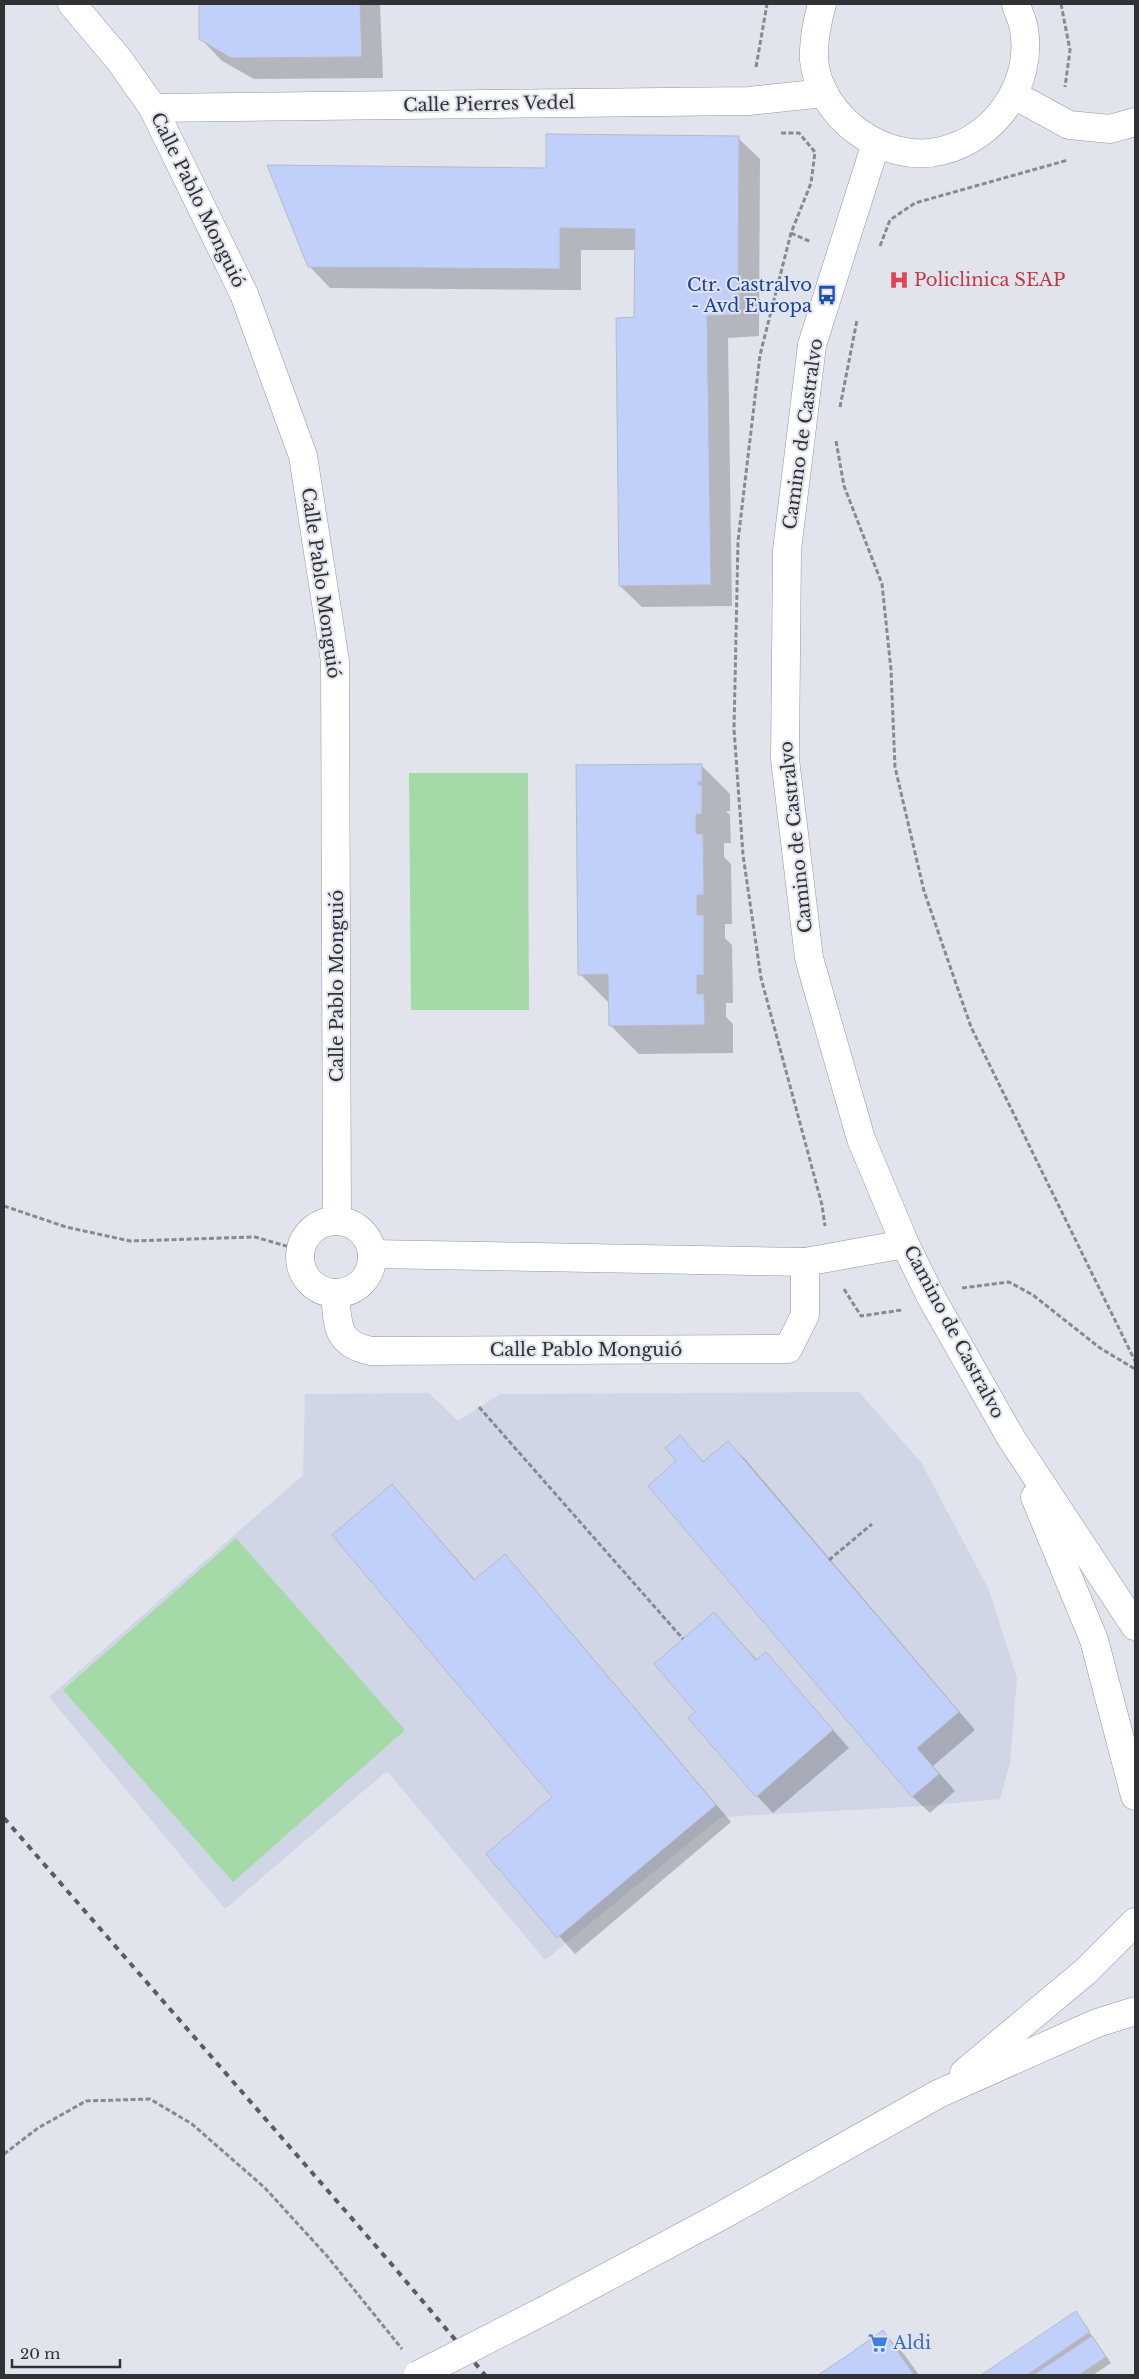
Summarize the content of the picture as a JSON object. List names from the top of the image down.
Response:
{
  "streets": {
    "main road": ["Calle Pierres Vedel", "Calle Pablo Monguió", "Camino de Castralvo"]
  },
  "crossings": [
    ["Calle Pierres Vedel", "Calle Pablo Monguió"]
  ],
  "places": {
    "hospital": ["Policlinica SEAP"],
    "bus stop": ["Ctr. Castralvo - Avd Europa"],
    "supermarket": ["Aldi"]
  },
  "scale_bar": "20 m"
}
